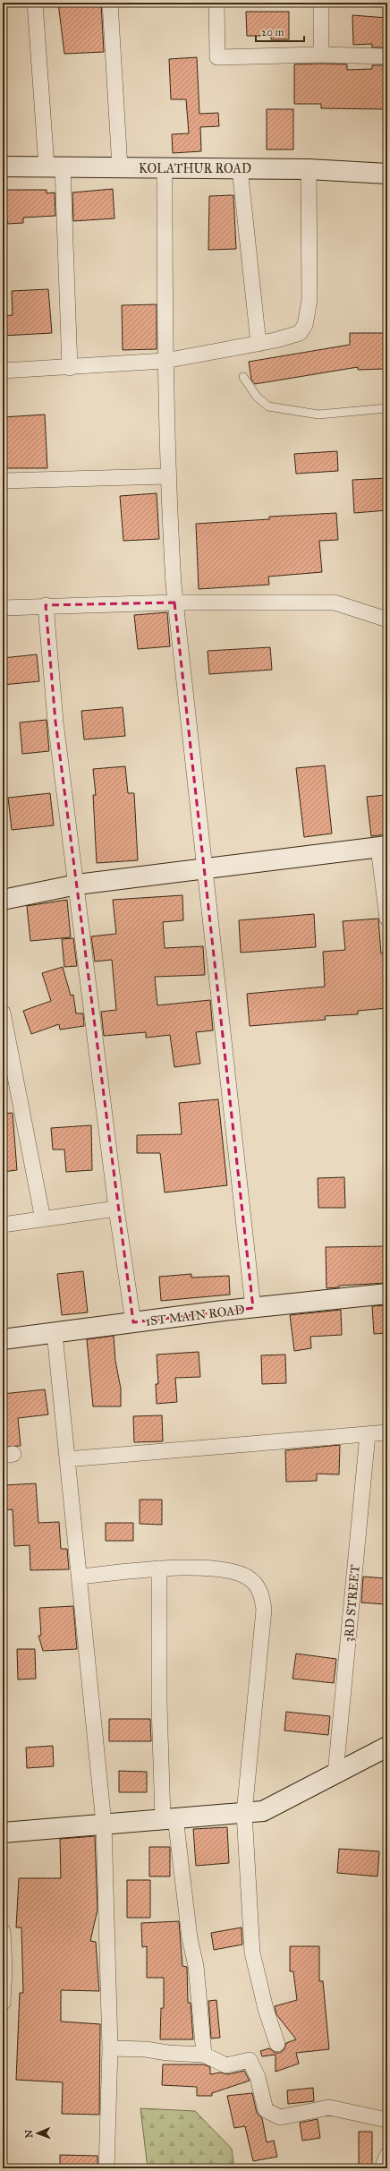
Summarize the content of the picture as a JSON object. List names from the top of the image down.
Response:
{
  "streets": {
    "street": ["KOLATHUR ROAD", "1ST MAIN ROAD", "3RD STREET"]
  },
  "scale_bar": "20 m",
  "north": "left"
}
